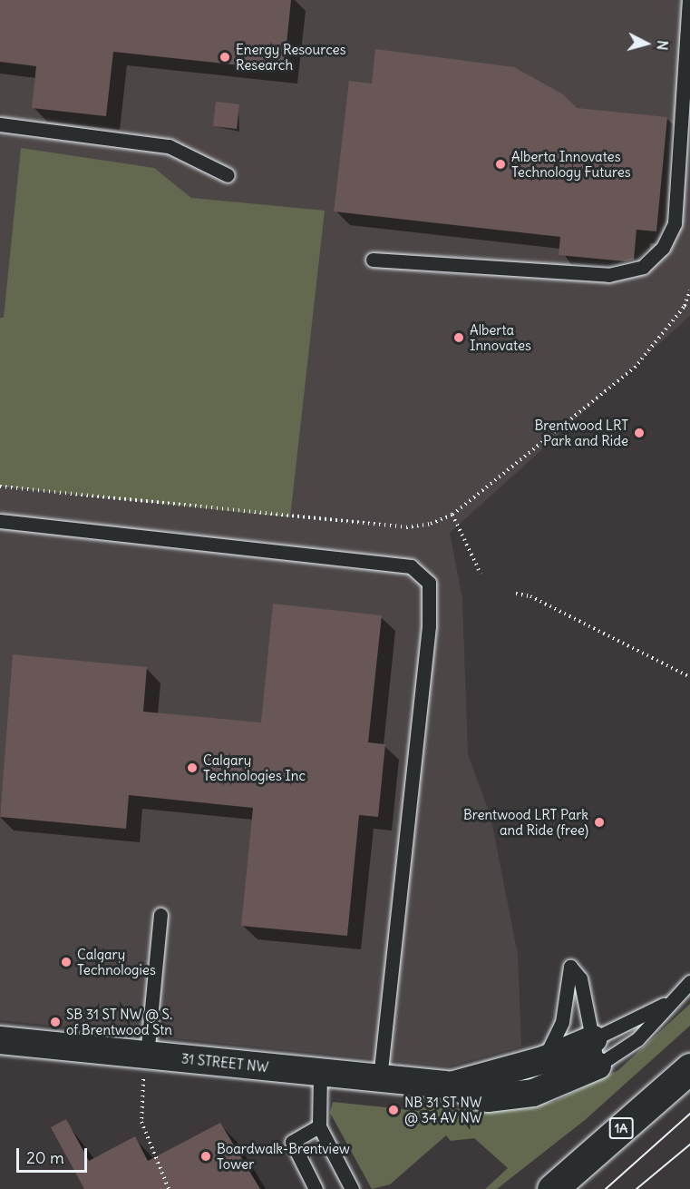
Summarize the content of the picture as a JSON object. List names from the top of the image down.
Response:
{
  "streets": {
    "highway": ["1A"],
    "street": ["31 STREET NW"]
  },
  "places": [
    "Energy Resources Research",
    "Alberta Innovates Technology Futures",
    "Alberta Innovates",
    "Brentwood LRT Park and Ride",
    "Calgary Technologies Inc",
    "Brentwood LRT Park and Ride (free)",
    "Calgary Technologies",
    "SB 31 ST NW @ S. of Brentwood Stn",
    "NB 31 ST NW @ 34 AV NW",
    "Boardwalk-Brentview Tower"
  ],
  "scale_bar": "20 m",
  "north": "right"
}
